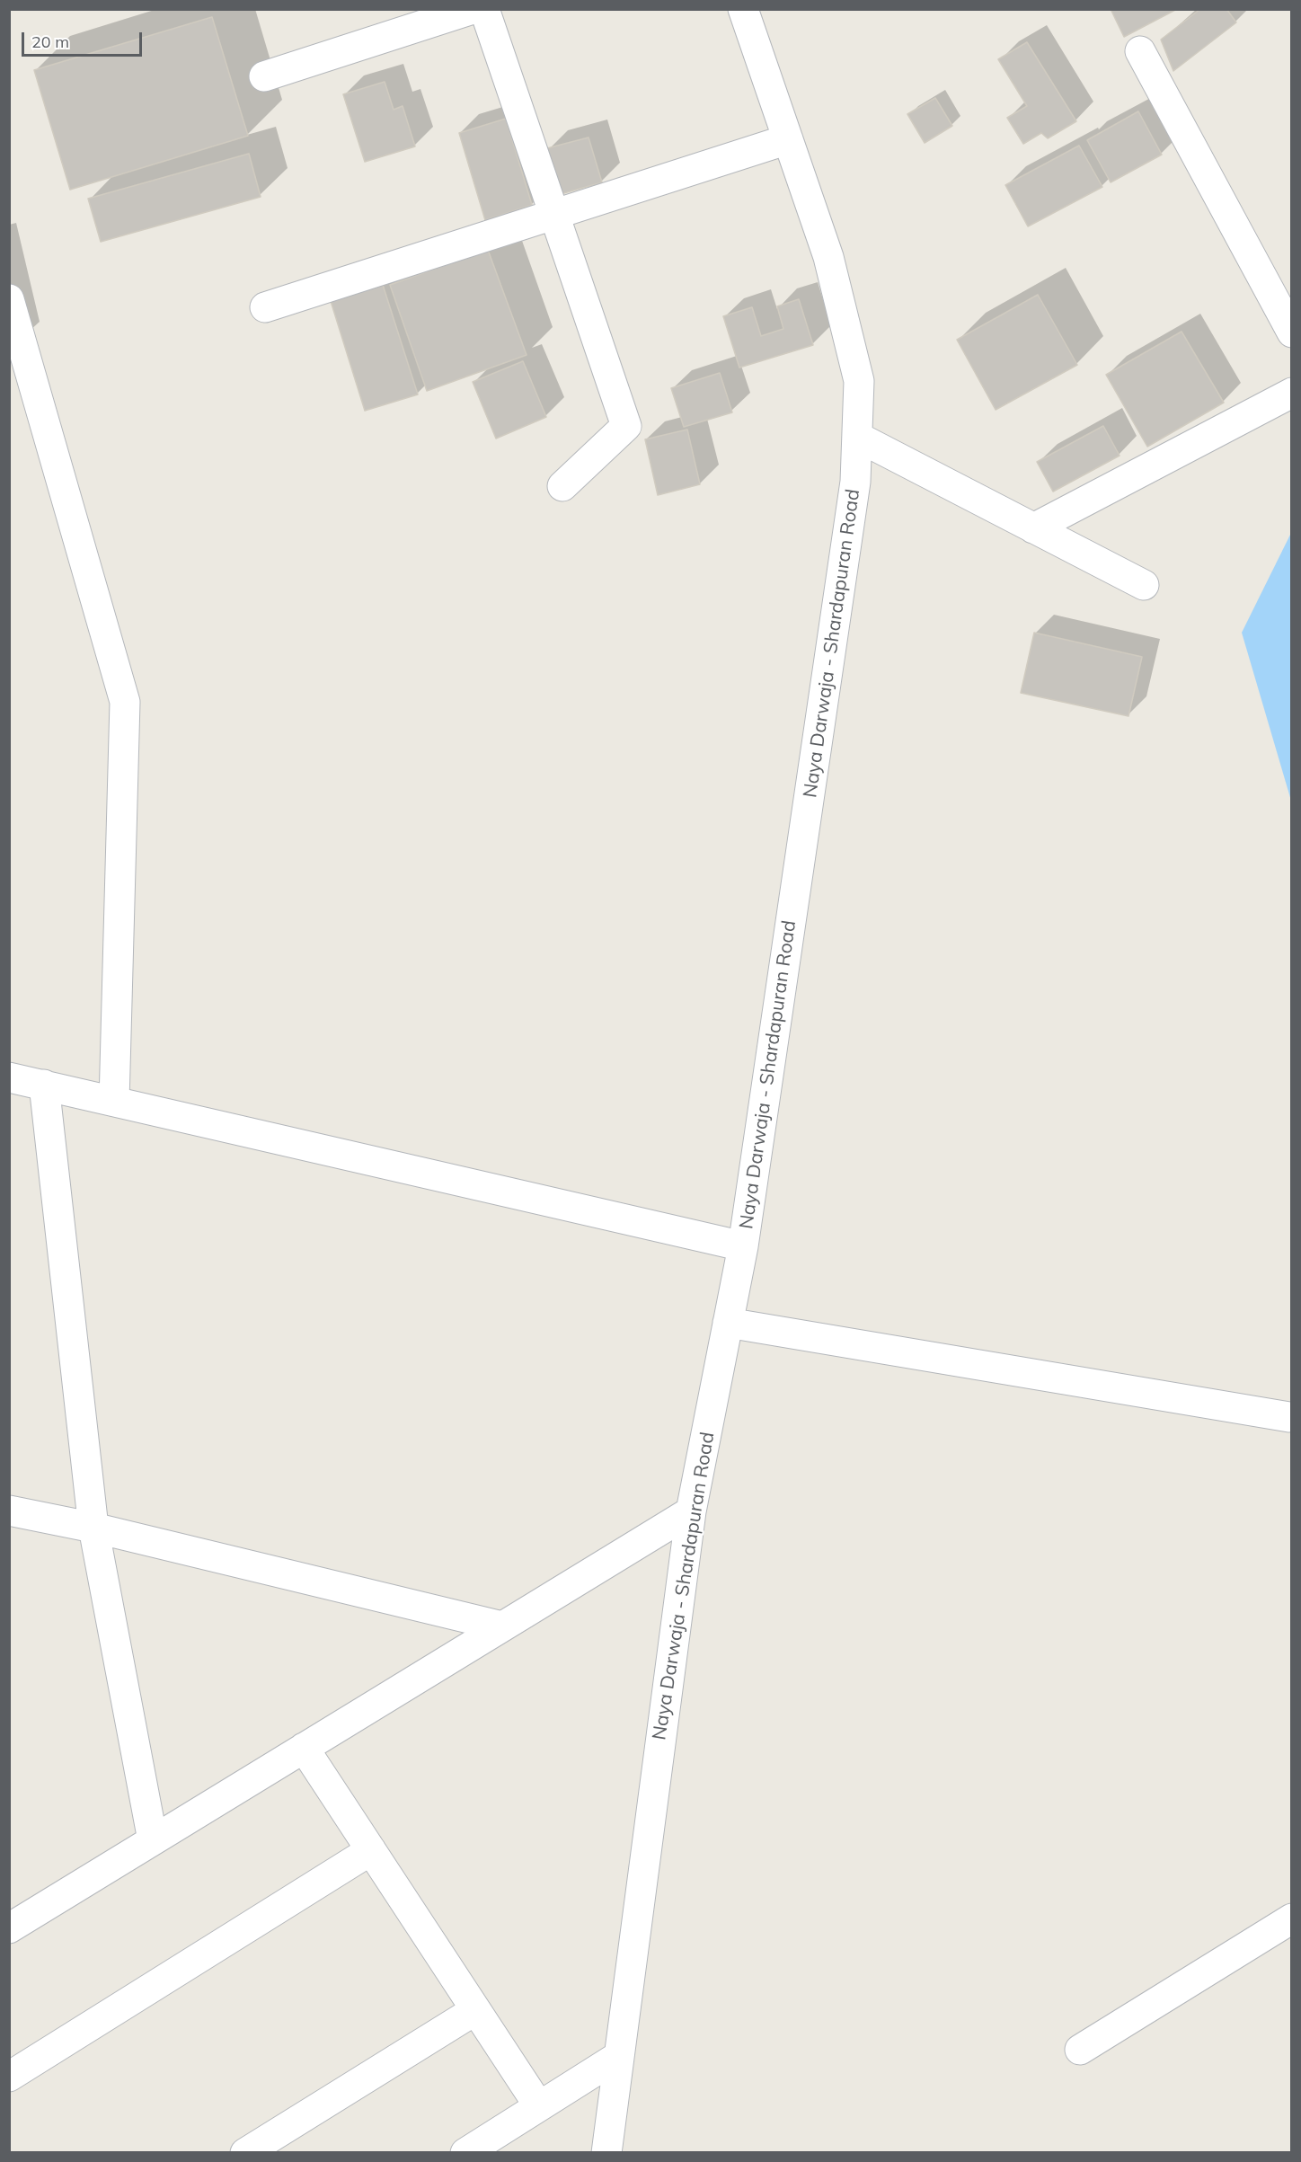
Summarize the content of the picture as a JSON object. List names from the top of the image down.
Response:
{
  "streets": {
    "street": ["Naya Darwaja - Shardapuran Road"]
  },
  "scale_bar": "20 m"
}
